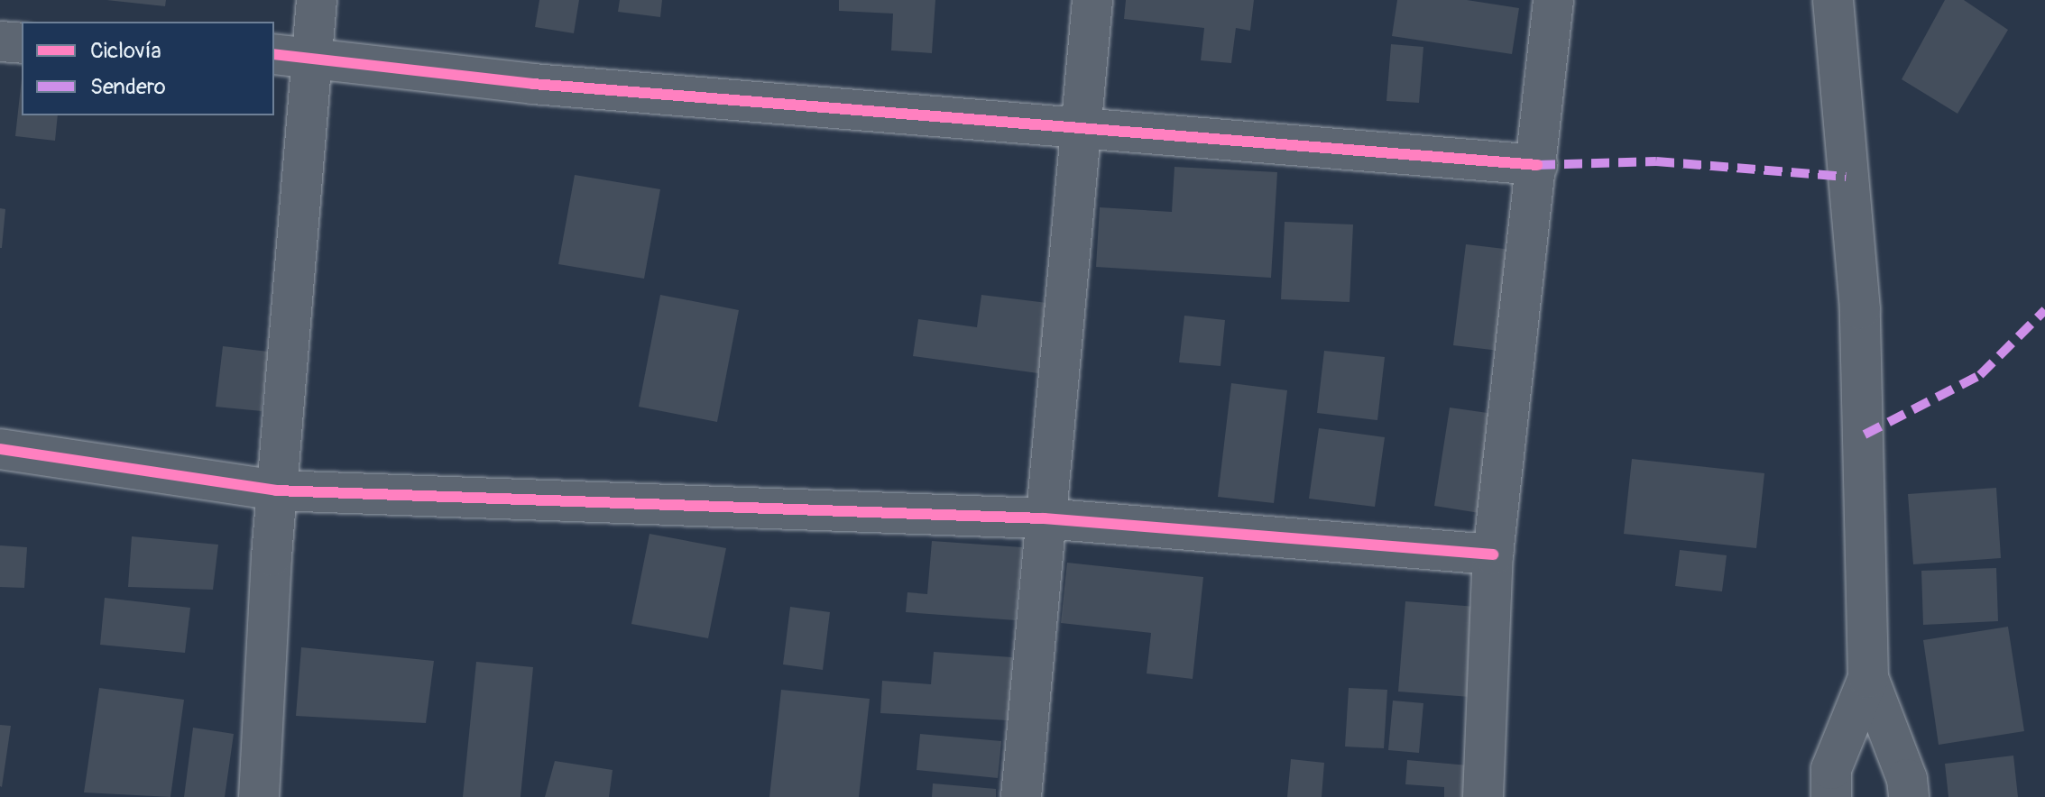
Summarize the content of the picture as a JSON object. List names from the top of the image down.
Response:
{
  "legend": ["Ciclovía", "Sendero"]
}
